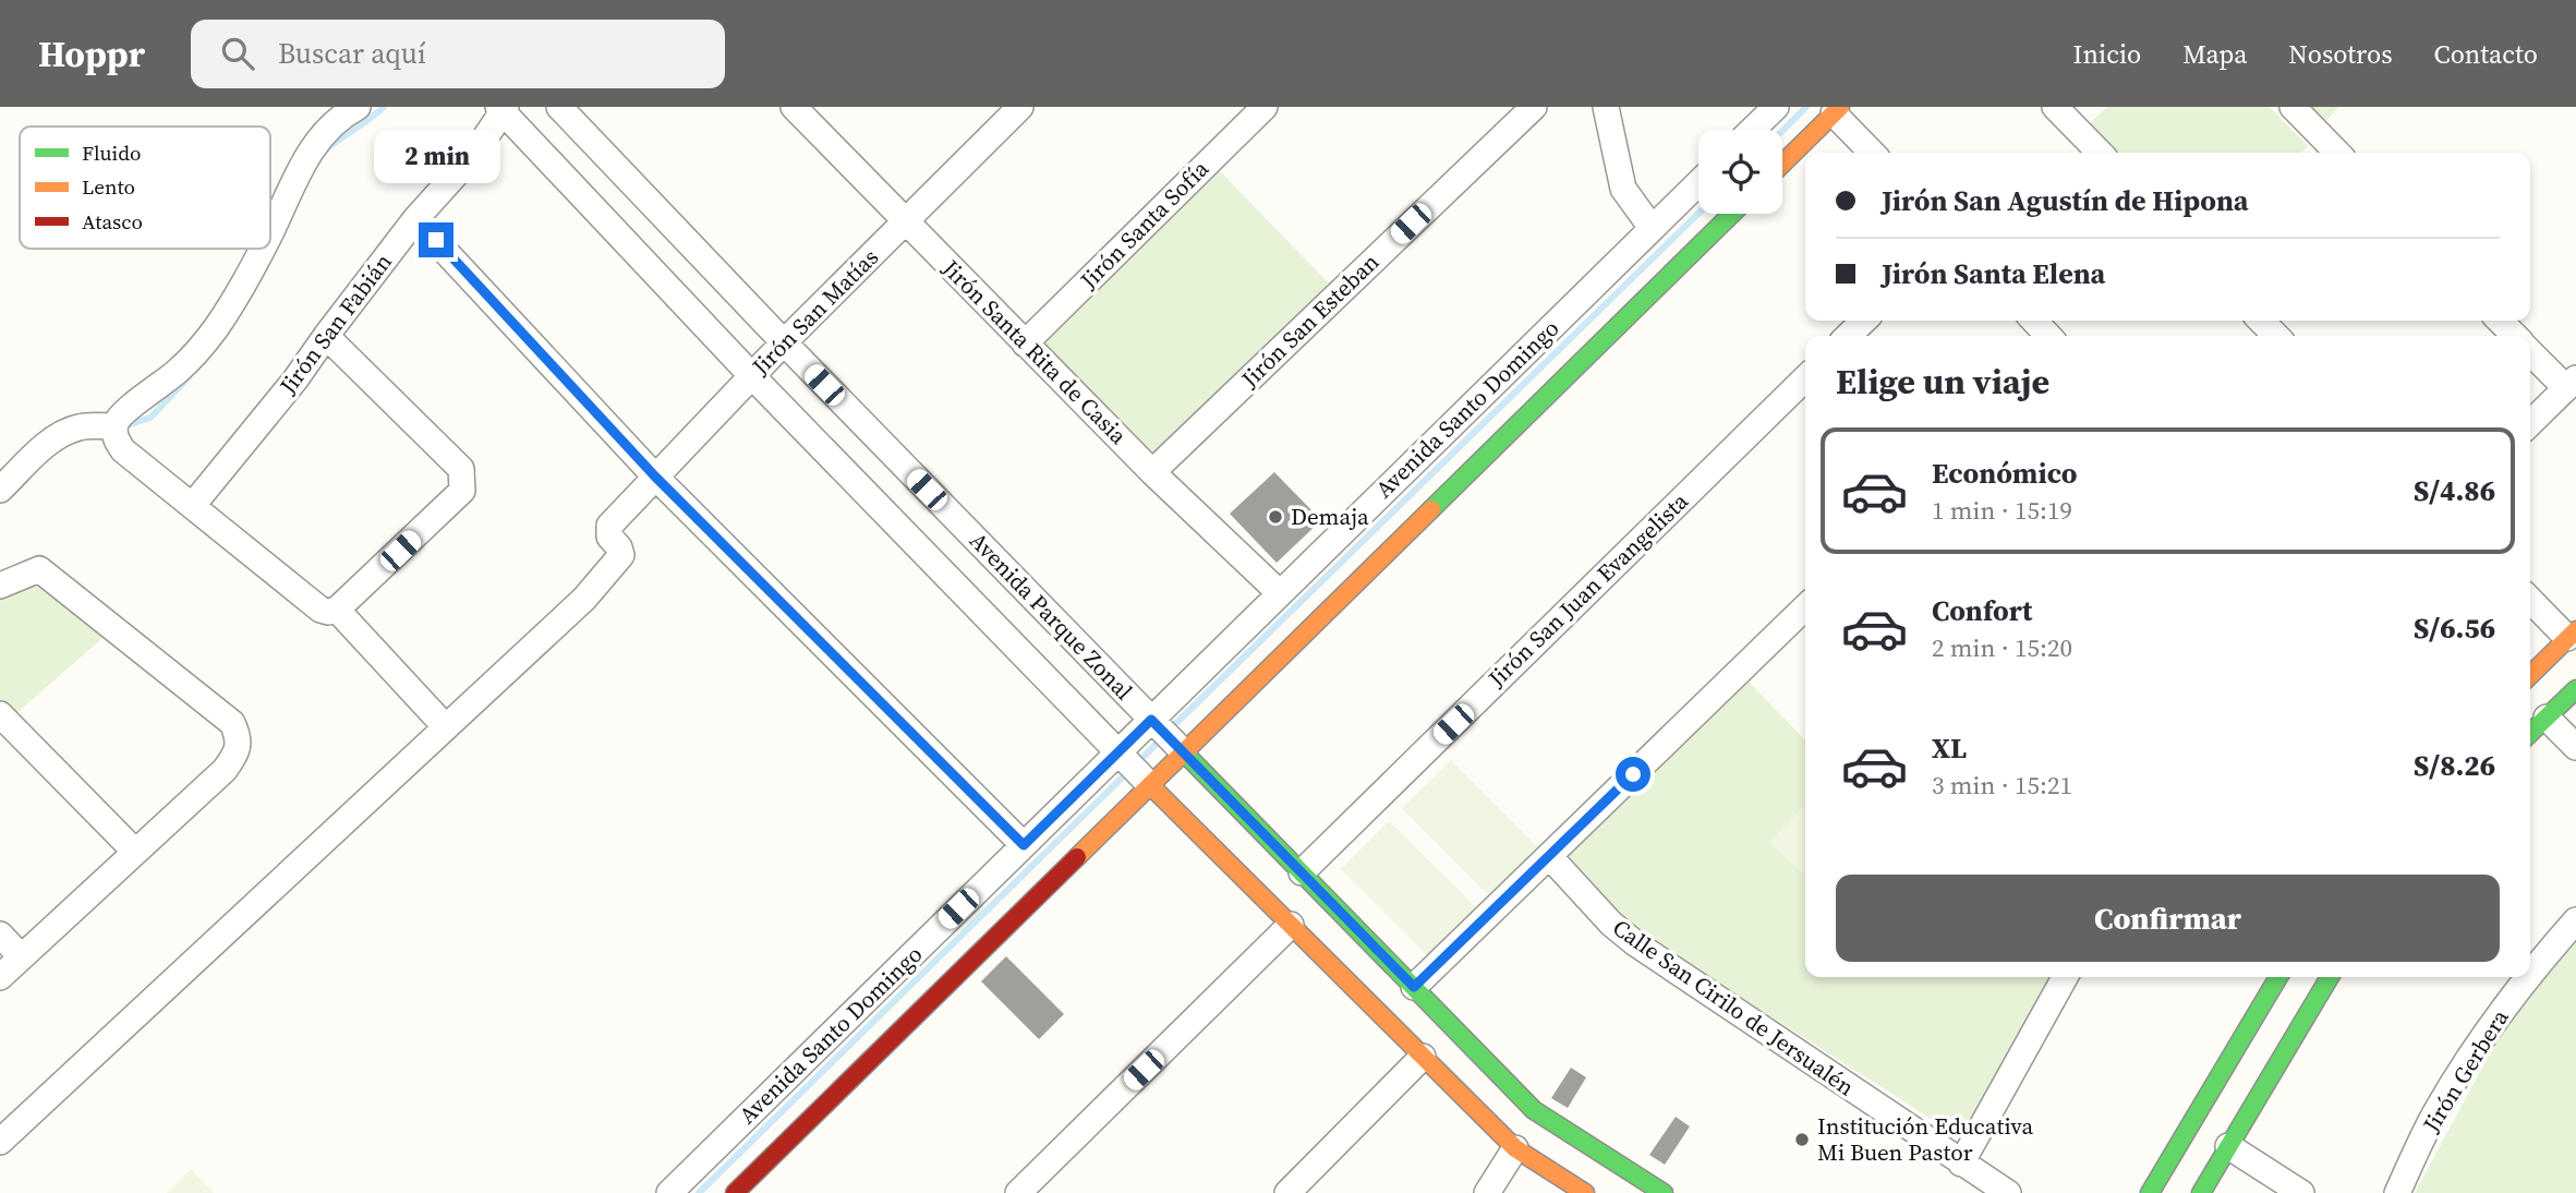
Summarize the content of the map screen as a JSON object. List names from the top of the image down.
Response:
{
  "streets": {
    "main road": ["Avenida Santo Domingo", "Avenida Parque Zonal"],
    "street": [
      "Jirón Santa Sofía",
      "Jirón San Matías",
      "Jirón San Esteban",
      "Jirón San Fabián",
      "Jirón Santa Rita de Casia",
      "Jirón San Juan Evangelista",
      "Calle San Cirilo de Jersualén",
      "Jirón Gerbera"
    ]
  },
  "crossings": [
    ["Jirón Santa Sofía", "Jirón Santa Rita de Casia"],
    ["Jirón San Matías", "Jirón Santa Rita de Casia"],
    ["Jirón San Matías", "Avenida Parque Zonal"],
    ["Jirón San Esteban", "Jirón Santa Rita de Casia"],
    ["Jirón San Fabián", "Avenida Parque Zonal"],
    ["Jirón Santa Rita de Casia", "Avenida Santo Domingo"],
    ["Avenida Santo Domingo", "Avenida Parque Zonal"],
    ["Jirón San Juan Evangelista", "Avenida Parque Zonal"]
  ],
  "places": ["Demaja", "Institución Educativa Mi Buen Pastor"],
  "legend": ["Fluido", "Lento", "Atasco"],
  "page": {
    "header": "Hoppr",
    "search": "Buscar aquí",
    "nav": [
      "Inicio",
      "Mapa",
      "Nosotros",
      "Contacto"
    ],
    "bubble": "2 min",
    "banner": ["Jirón San Agustín de Hipona", "Jirón Santa Elena"],
    "heading": "Elige un viaje",
    "list": [
      {
        "name": "Económico",
        "note": "1 min · 15:19",
        "value": "S/4.86"
      },
      {
        "name": "Confort",
        "note": "2 min · 15:20",
        "value": "S/6.56"
      },
      {
        "name": "XL",
        "note": "3 min · 15:21",
        "value": "S/8.26"
      }
    ],
    "buttons": "Confirmar"
  }
}
